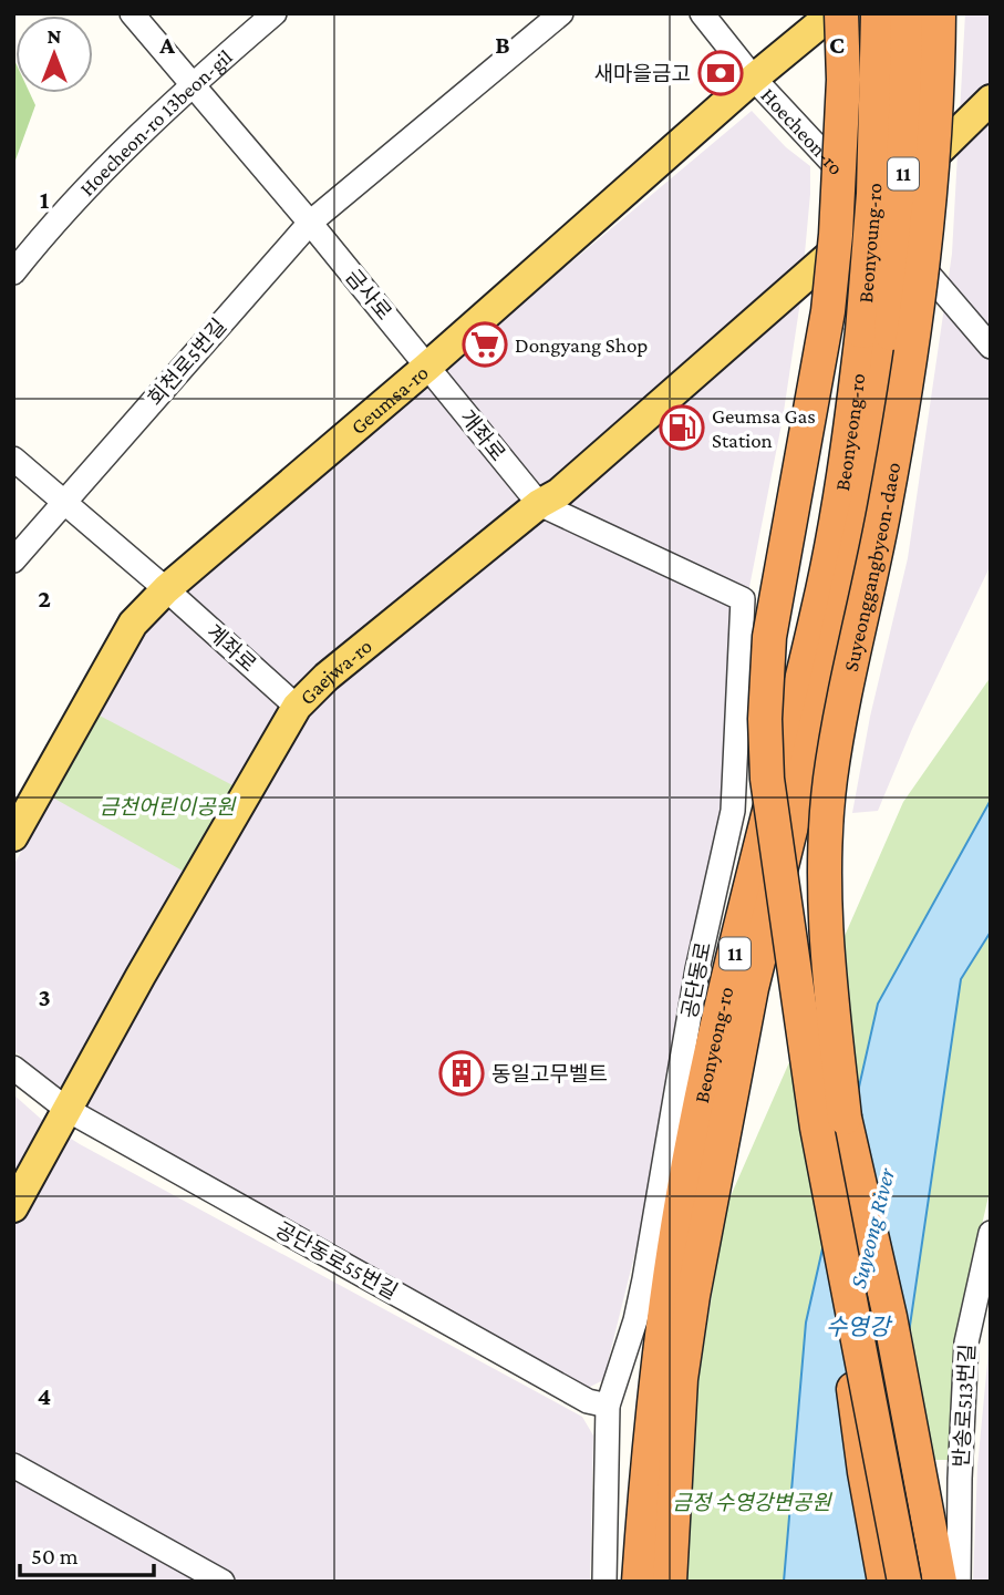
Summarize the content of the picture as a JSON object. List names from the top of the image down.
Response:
{
  "streets": {
    "highway": [
      "11",
      "Beonyoung-ro",
      "Beonyeong-ro",
      "Suyeonggangbyeon-daeo"
    ],
    "main road": ["Geumsa-ro", "Gaejwa-ro"],
    "street": [
      "Hoecheon-ro 13beon-gil",
      "Hoecheon-ro",
      "금사로",
      "회천로5번길",
      "개좌로",
      "계좌로",
      "공단동로",
      "공단동로55번길",
      "반송로513번길"
    ]
  },
  "crossings": [
    ["Hoecheon-ro", "Geumsa-ro"],
    ["Hoecheon-ro", "Gaejwa-ro"],
    ["Beonyoung-ro", "Beonyeong-ro"],
    ["금사로", "회천로5번길"],
    ["금사로", "Geumsa-ro"],
    ["금사로", "개좌로"],
    ["Geumsa-ro", "개좌로"],
    ["Geumsa-ro", "계좌로"],
    ["개좌로", "Gaejwa-ro"],
    ["개좌로", "공단동로"],
    ["계좌로", "Gaejwa-ro"],
    ["Gaejwa-ro", "공단동로"],
    ["Gaejwa-ro", "공단동로55번길"],
    ["공단동로", "공단동로55번길"]
  ],
  "water": ["Suyeong River", "수영강"],
  "parks": ["금천어린이공원", "금정 수영강변공원"],
  "places": {
    "bank": ["새마을금고"],
    "supermarket": ["Dongyang Shop"],
    "fuel station": ["Geumsa Gas Station"],
    "building": ["동일고무벨트"]
  },
  "scale_bar": "50 m",
  "north": "top",
  "grid": {
    "columns": ["A", "B", "C"],
    "rows": [
      "1",
      "2",
      "3",
      "4"
    ]
  }
}
